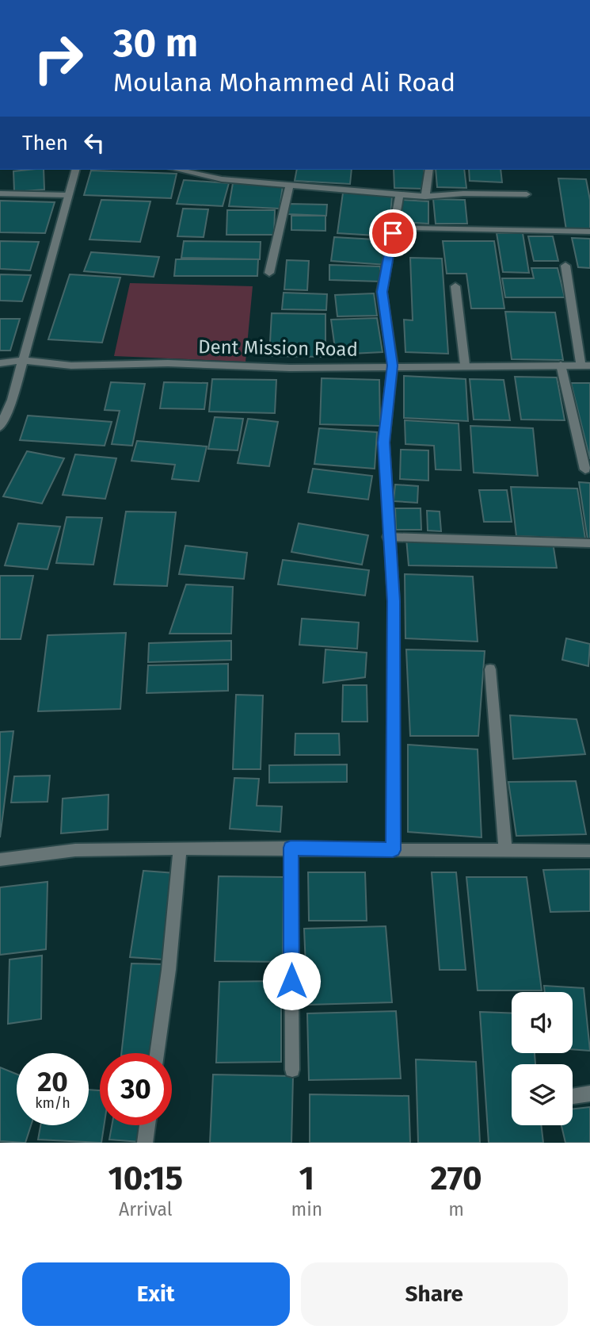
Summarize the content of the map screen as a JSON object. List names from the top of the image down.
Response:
{
  "streets": {
    "street": ["Dent Mission Road"]
  },
  "page": {
    "turn": ["30 m", "Moulana Mohammed Ali Road"],
    "then": "Then",
    "speed": "20 km/h",
    "limit": "30",
    "eta": [
      "10:15",
      "Arrival",
      "1",
      "min",
      "270",
      "m"
    ],
    "buttons": ["Exit", "Share"]
  }
}
